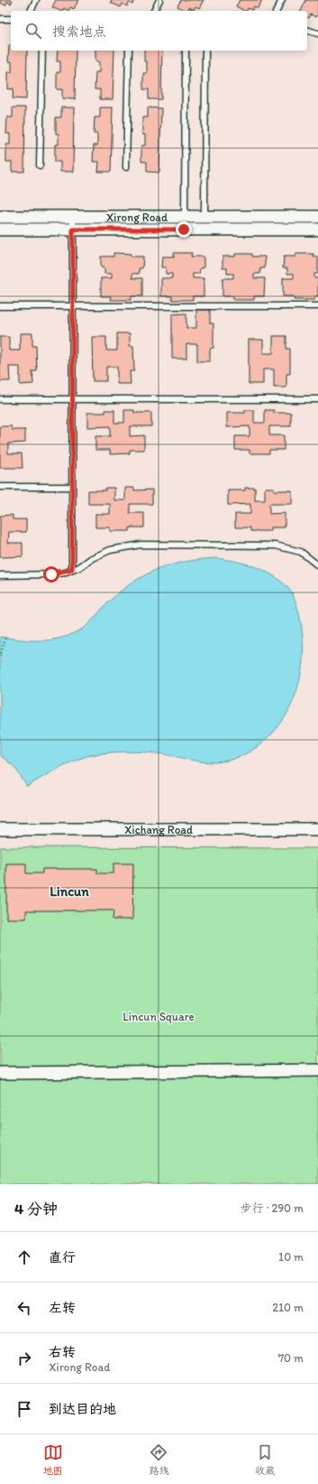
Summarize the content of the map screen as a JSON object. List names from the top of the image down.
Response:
{
  "streets": {
    "street": ["Xirong Road", "Xichang Road"]
  },
  "districts": ["Lincun"],
  "parks": ["Lincun Square"],
  "page": {
    "search": "搜索地点",
    "heading": ["4 分钟", "步行 · 290 m"],
    "list": [
      ["直行", "10 m"],
      ["左转", "210 m"],
      ["右转", "Xirong Road", "70 m"],
      "到达目的地"
    ],
    "nav": ["地图", "路线", "收藏"]
  }
}
